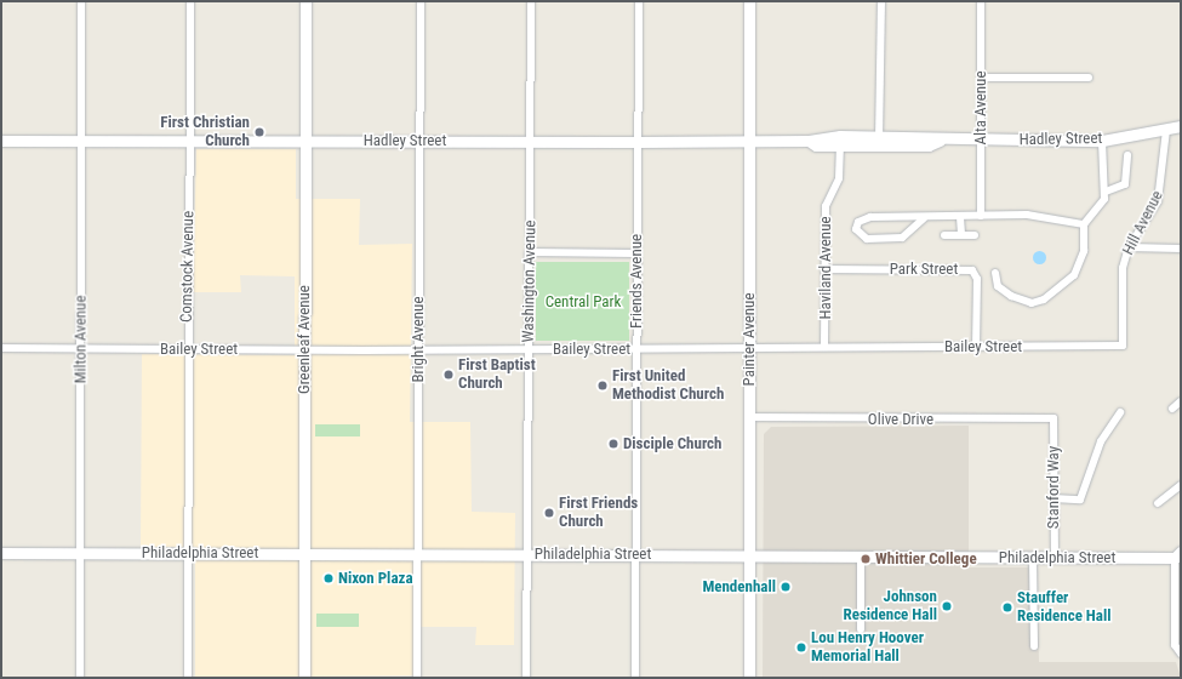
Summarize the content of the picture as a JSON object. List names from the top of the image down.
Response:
{
  "streets": {
    "street": [
      "Alta Avenue",
      "Hadley Street",
      "Hill Avenue",
      "Comstock Avenue",
      "Haviland Avenue",
      "Park Street",
      "Washington Avenue",
      "Friends Avenue",
      "Milton Avenue",
      "Greenleaf Avenue",
      "Bright Avenue",
      "Painter Avenue",
      "Bailey Street",
      "Olive Drive",
      "Stanford Way",
      "Philadelphia Street"
    ]
  },
  "crossings": [
    ["Alta Avenue", "Hadley Street"],
    ["Hadley Street", "Hill Avenue"],
    ["Hadley Street", "Comstock Avenue"],
    ["Hadley Street", "Haviland Avenue"],
    ["Hadley Street", "Washington Avenue"],
    ["Hadley Street", "Friends Avenue"],
    ["Hadley Street", "Milton Avenue"],
    ["Hadley Street", "Greenleaf Avenue"],
    ["Hadley Street", "Bright Avenue"],
    ["Hadley Street", "Painter Avenue"],
    ["Hill Avenue", "Bailey Street"],
    ["Comstock Avenue", "Bailey Street"],
    ["Comstock Avenue", "Philadelphia Street"],
    ["Haviland Avenue", "Park Street"],
    ["Haviland Avenue", "Bailey Street"],
    ["Park Street", "Bailey Street"],
    ["Washington Avenue", "Bailey Street"],
    ["Washington Avenue", "Philadelphia Street"],
    ["Friends Avenue", "Bailey Street"],
    ["Friends Avenue", "Philadelphia Street"],
    ["Milton Avenue", "Bailey Street"],
    ["Milton Avenue", "Philadelphia Street"],
    ["Greenleaf Avenue", "Bailey Street"],
    ["Greenleaf Avenue", "Philadelphia Street"],
    ["Bright Avenue", "Bailey Street"],
    ["Bright Avenue", "Philadelphia Street"],
    ["Painter Avenue", "Bailey Street"],
    ["Painter Avenue", "Olive Drive"],
    ["Painter Avenue", "Philadelphia Street"],
    ["Olive Drive", "Stanford Way"],
    ["Stanford Way", "Philadelphia Street"]
  ],
  "parks": ["Central Park"],
  "places": [
    "First Christian Church",
    "First Baptist Church",
    "First United Methodist Church",
    "Disciple Church",
    "First Friends Church",
    "Whittier College",
    "Nixon Plaza",
    "Mendenhall",
    "Johnson Residence Hall",
    "Stauffer Residence Hall",
    "Lou Henry Hoover Memorial Hall"
  ]
}
